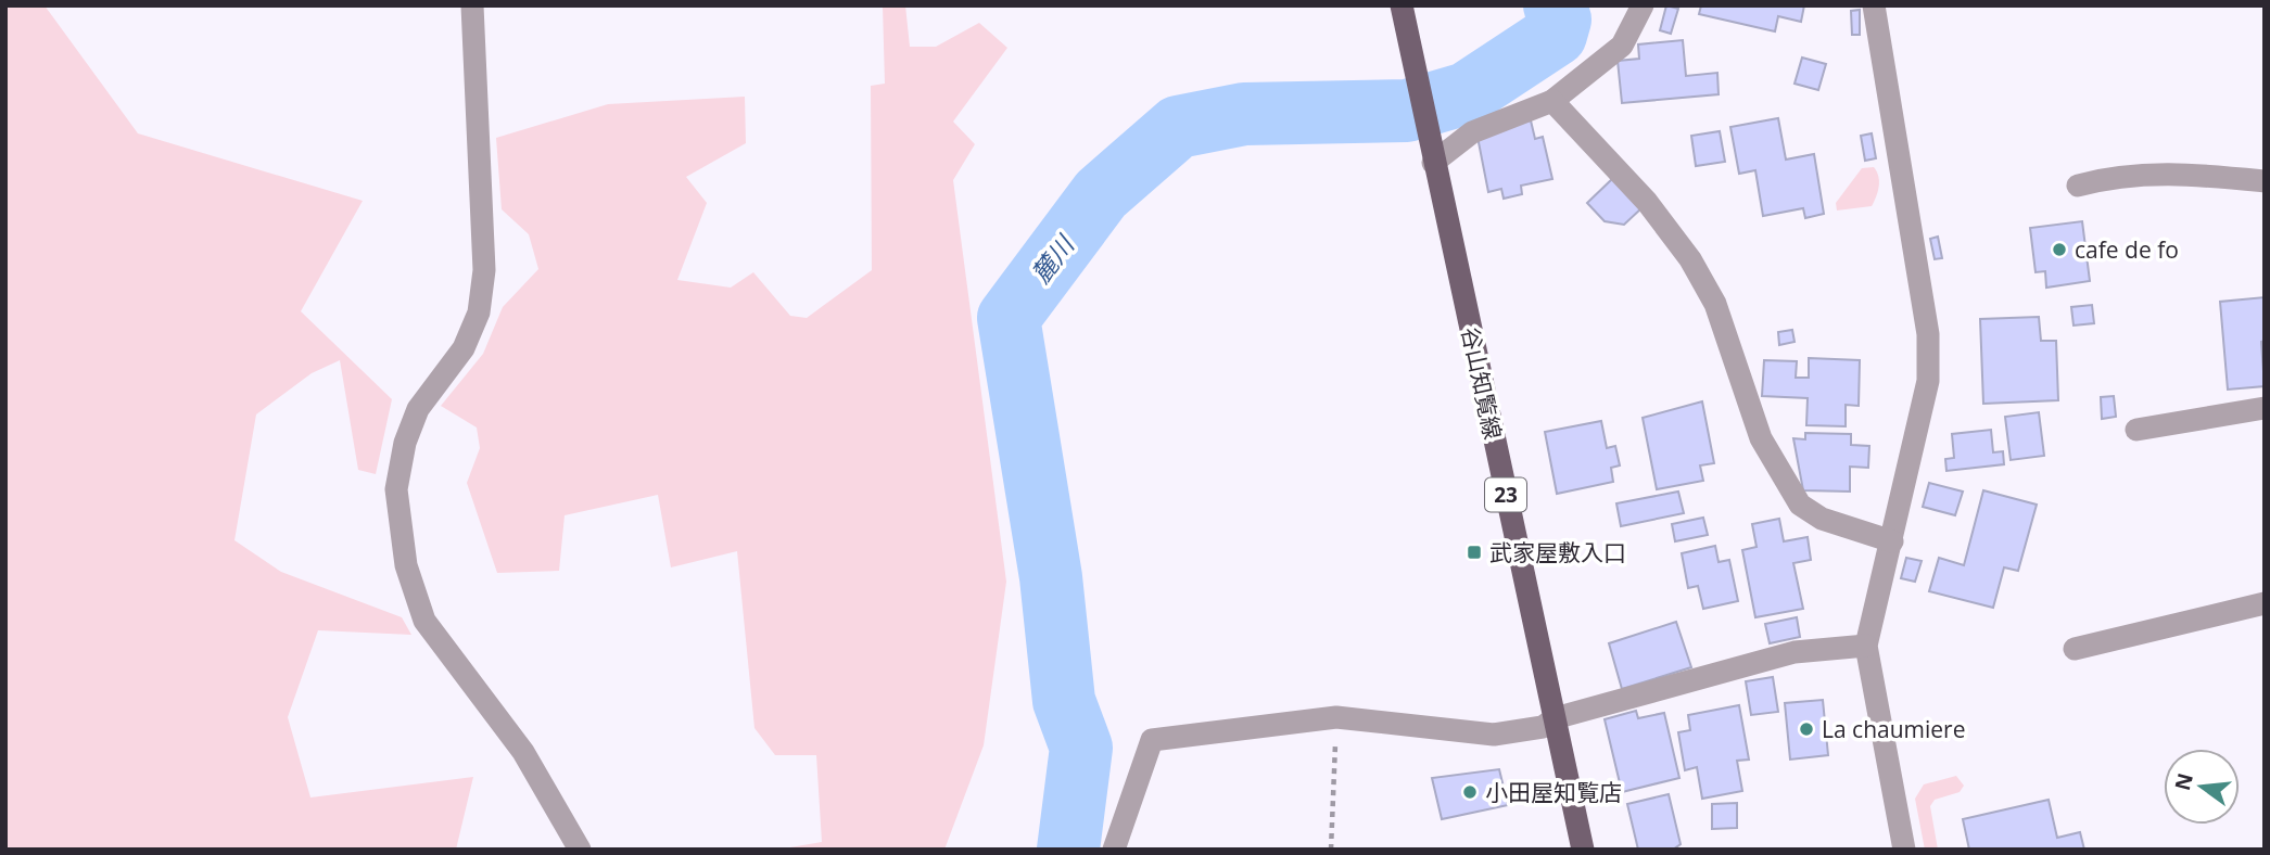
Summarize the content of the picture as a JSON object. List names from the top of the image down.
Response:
{
  "streets": {
    "main road": ["谷山知覧線", "23"]
  },
  "water": ["麓川"],
  "places": {
    "other": ["cafe de fo", "La chaumiere", "小田屋知覧店"],
    "transit": ["武家屋敷入口"]
  },
  "north": "left"
}
